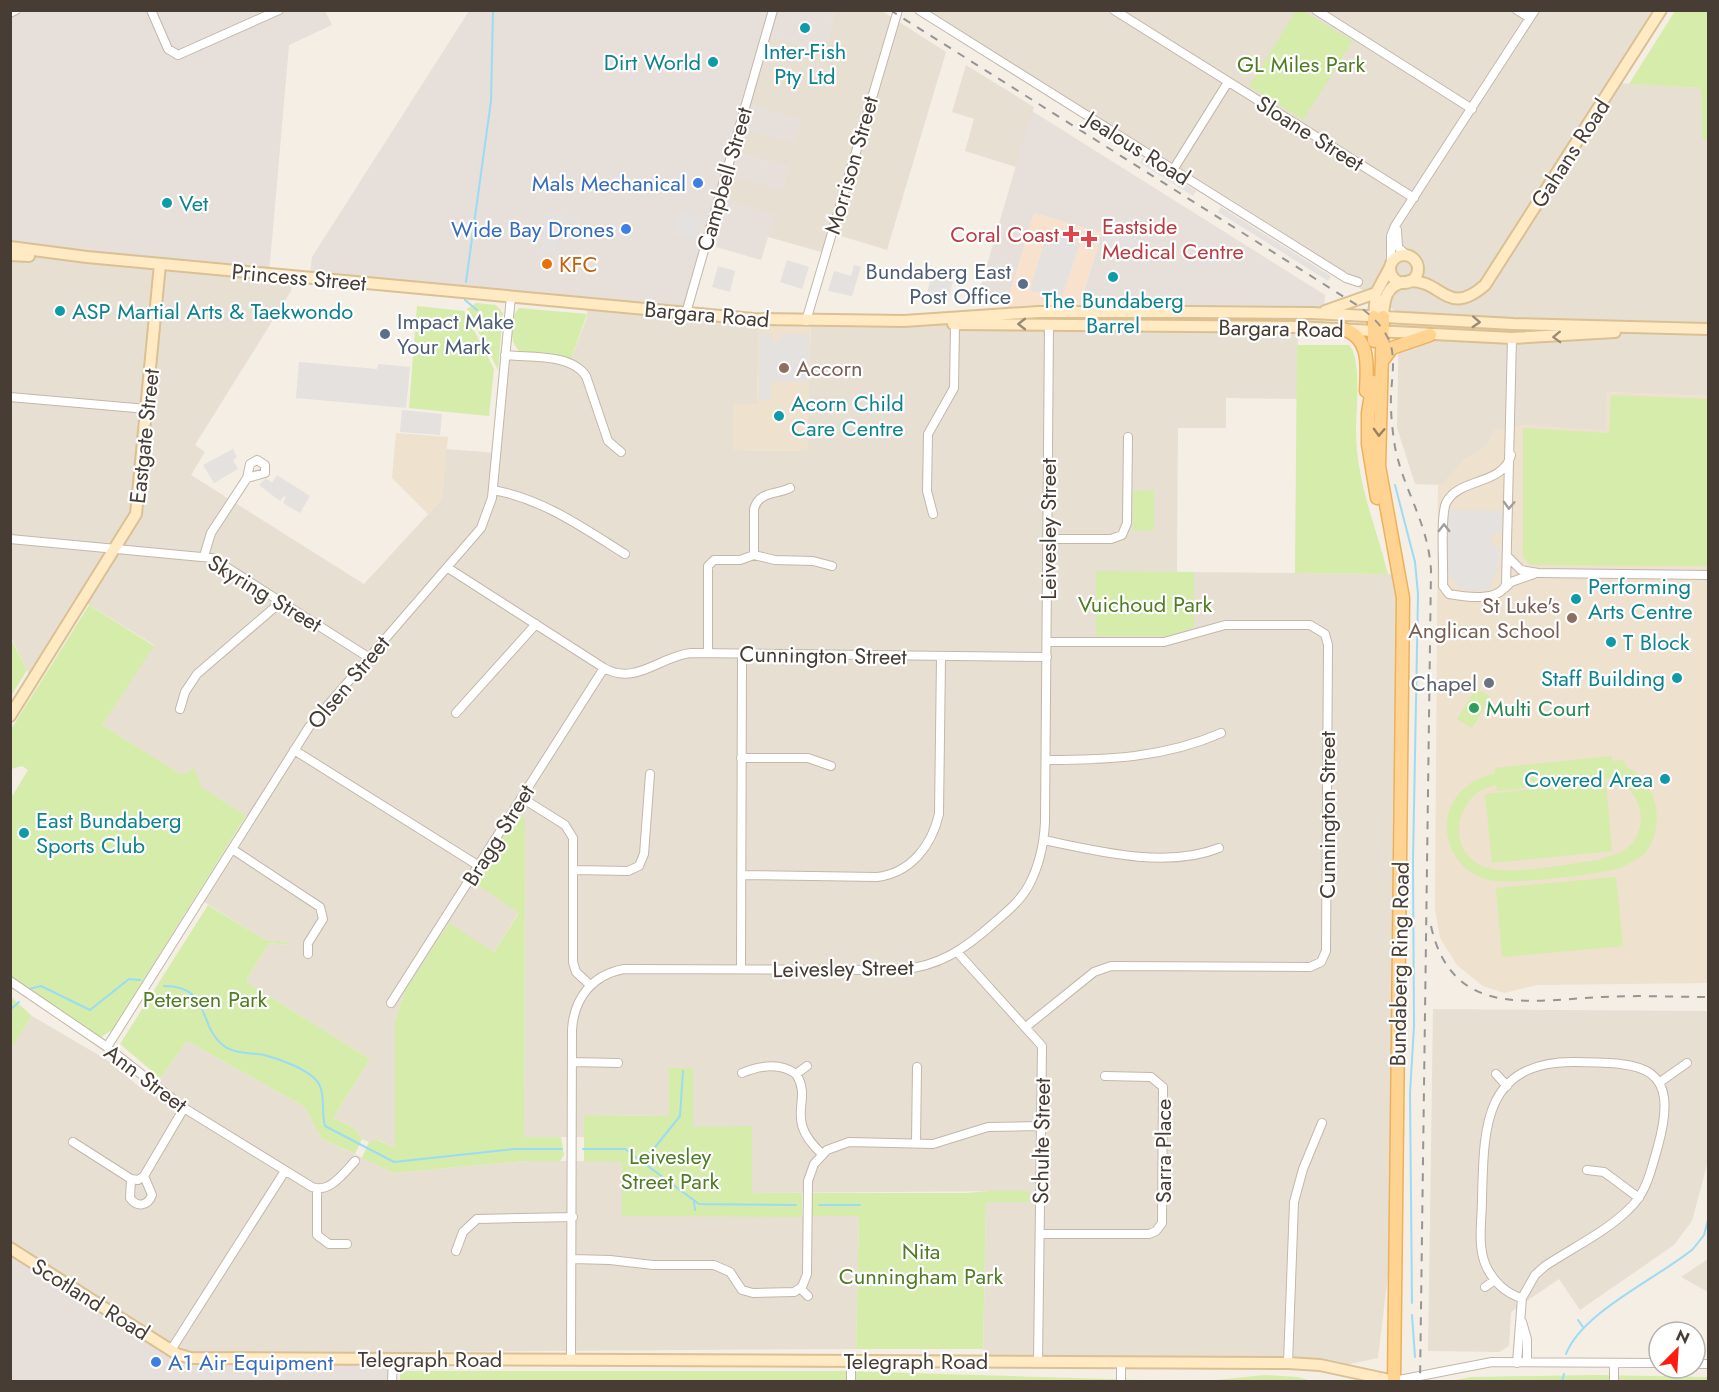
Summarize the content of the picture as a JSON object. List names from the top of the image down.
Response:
{
  "streets": {
    "main road": ["Bundaberg Ring Road"],
    "street": [
      "Sloane Street",
      "Jealous Road",
      "Gahans Road",
      "Morrison Street",
      "Campbell Street",
      "Princess Street",
      "Bargara Road",
      "Eastgate Street",
      "Leivesley Street",
      "Skyring Street",
      "Cunnington Street",
      "Olsen Street",
      "Bragg Street",
      "Ann Street",
      "Schulte Street",
      "Sarra Place",
      "Scotland Road",
      "Telegraph Road"
    ]
  },
  "crossings": [
    ["Morrison Street", "Bargara Road"],
    ["Campbell Street", "Bargara Road"],
    ["Princess Street", "Bargara Road"],
    ["Princess Street", "Eastgate Street"],
    ["Princess Street", "Olsen Street"],
    ["Bargara Road", "Leivesley Street"],
    ["Bargara Road", "Olsen Street"],
    ["Bargara Road", "Bundaberg Ring Road"],
    ["Eastgate Street", "Skyring Street"],
    ["Leivesley Street", "Cunnington Street"],
    ["Leivesley Street", "Schulte Street"],
    ["Skyring Street", "Olsen Street"],
    ["Cunnington Street", "Bragg Street"],
    ["Cunnington Street", "Schulte Street"],
    ["Olsen Street", "Ann Street"],
    ["Bundaberg Ring Road", "Telegraph Road"],
    ["Schulte Street", "Sarra Place"],
    ["Schulte Street", "Telegraph Road"],
    ["Scotland Road", "Telegraph Road"]
  ],
  "parks": [
    "GL Miles Park",
    "Vuichoud Park",
    "Petersen Park",
    "Leivesley Street Park",
    "Nita Cunningham Park"
  ],
  "places": {
    "other": [
      "Inter-Fish Pty Ltd",
      "Dirt World",
      "Mals Mechanical",
      "Vet",
      "Wide Bay Drones",
      "KFC",
      "The Bundaberg Barrel",
      "Bundaberg East Post Office",
      "ASP Martial Arts & Taekwondo",
      "Impact Make Your Mark",
      "Accorn",
      "Acorn Child Care Centre",
      "Performing Arts Centre",
      "St Luke's Anglican School",
      "T Block",
      "Staff Building",
      "Chapel",
      "Multi Court",
      "Covered Area",
      "East Bundaberg Sports Club",
      "A1 Air Equipment"
    ],
    "health": ["Coral Coast", "Eastside Medical Centre"]
  },
  "north": "top right"
}
